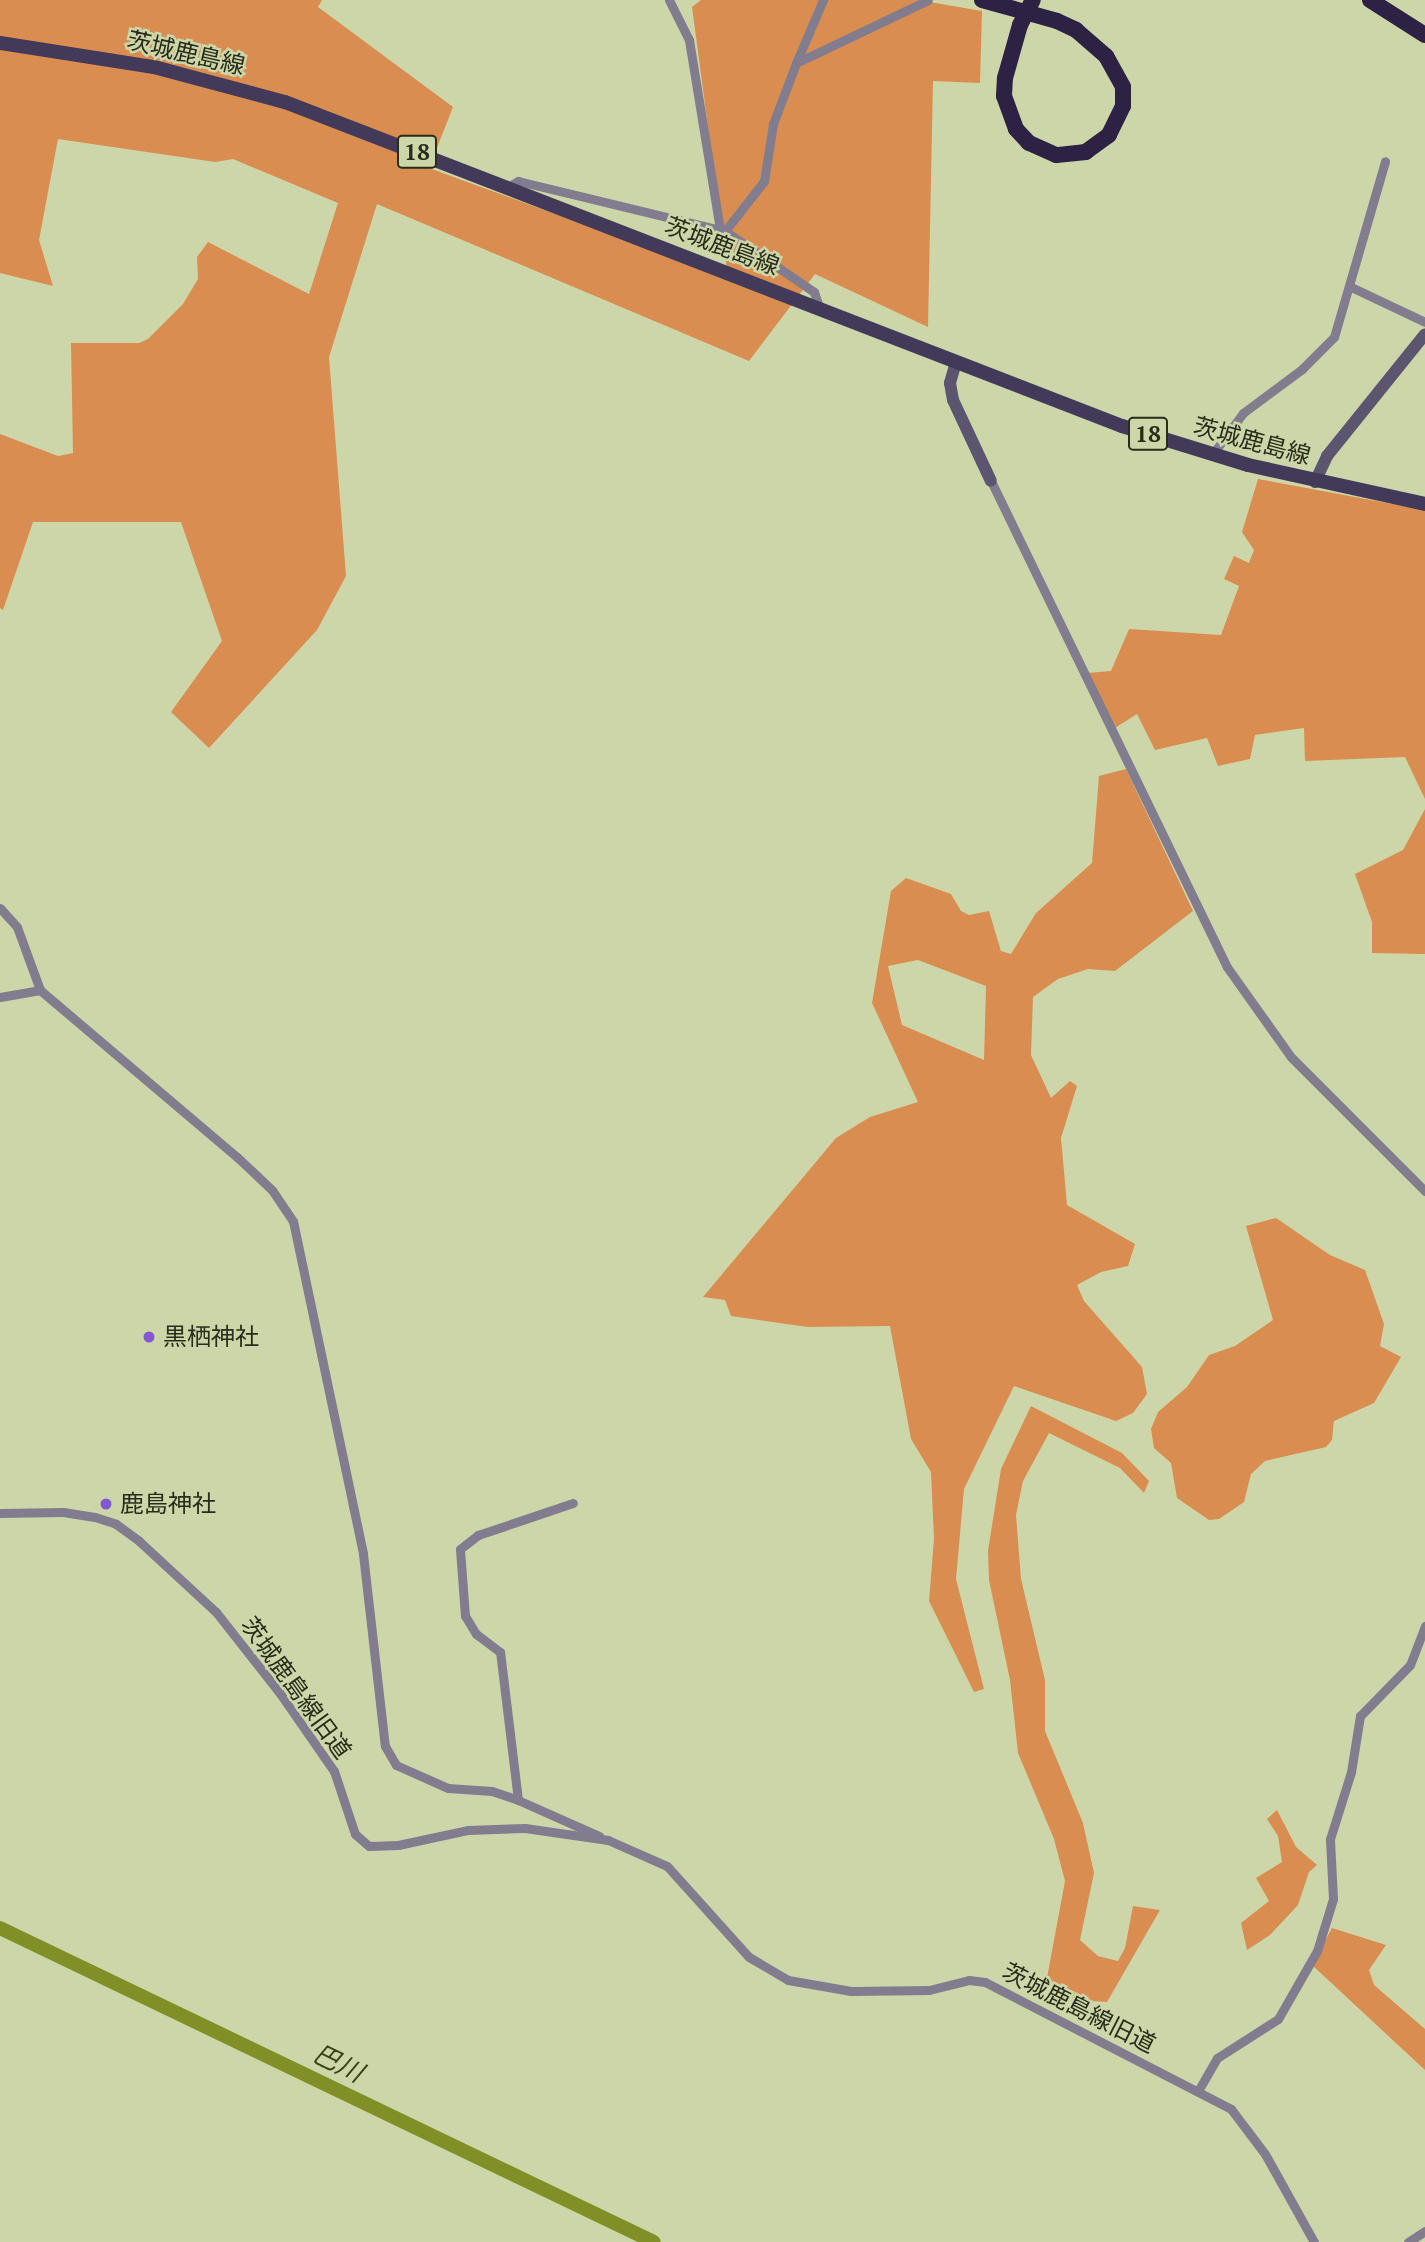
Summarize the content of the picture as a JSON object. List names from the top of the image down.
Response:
{
  "streets": {
    "main road": ["茨城鹿島線", "18"],
    "street": ["茨城鹿島線旧道"]
  },
  "water": ["巴川"],
  "places": ["黒栖神社", "鹿島神社"]
}
